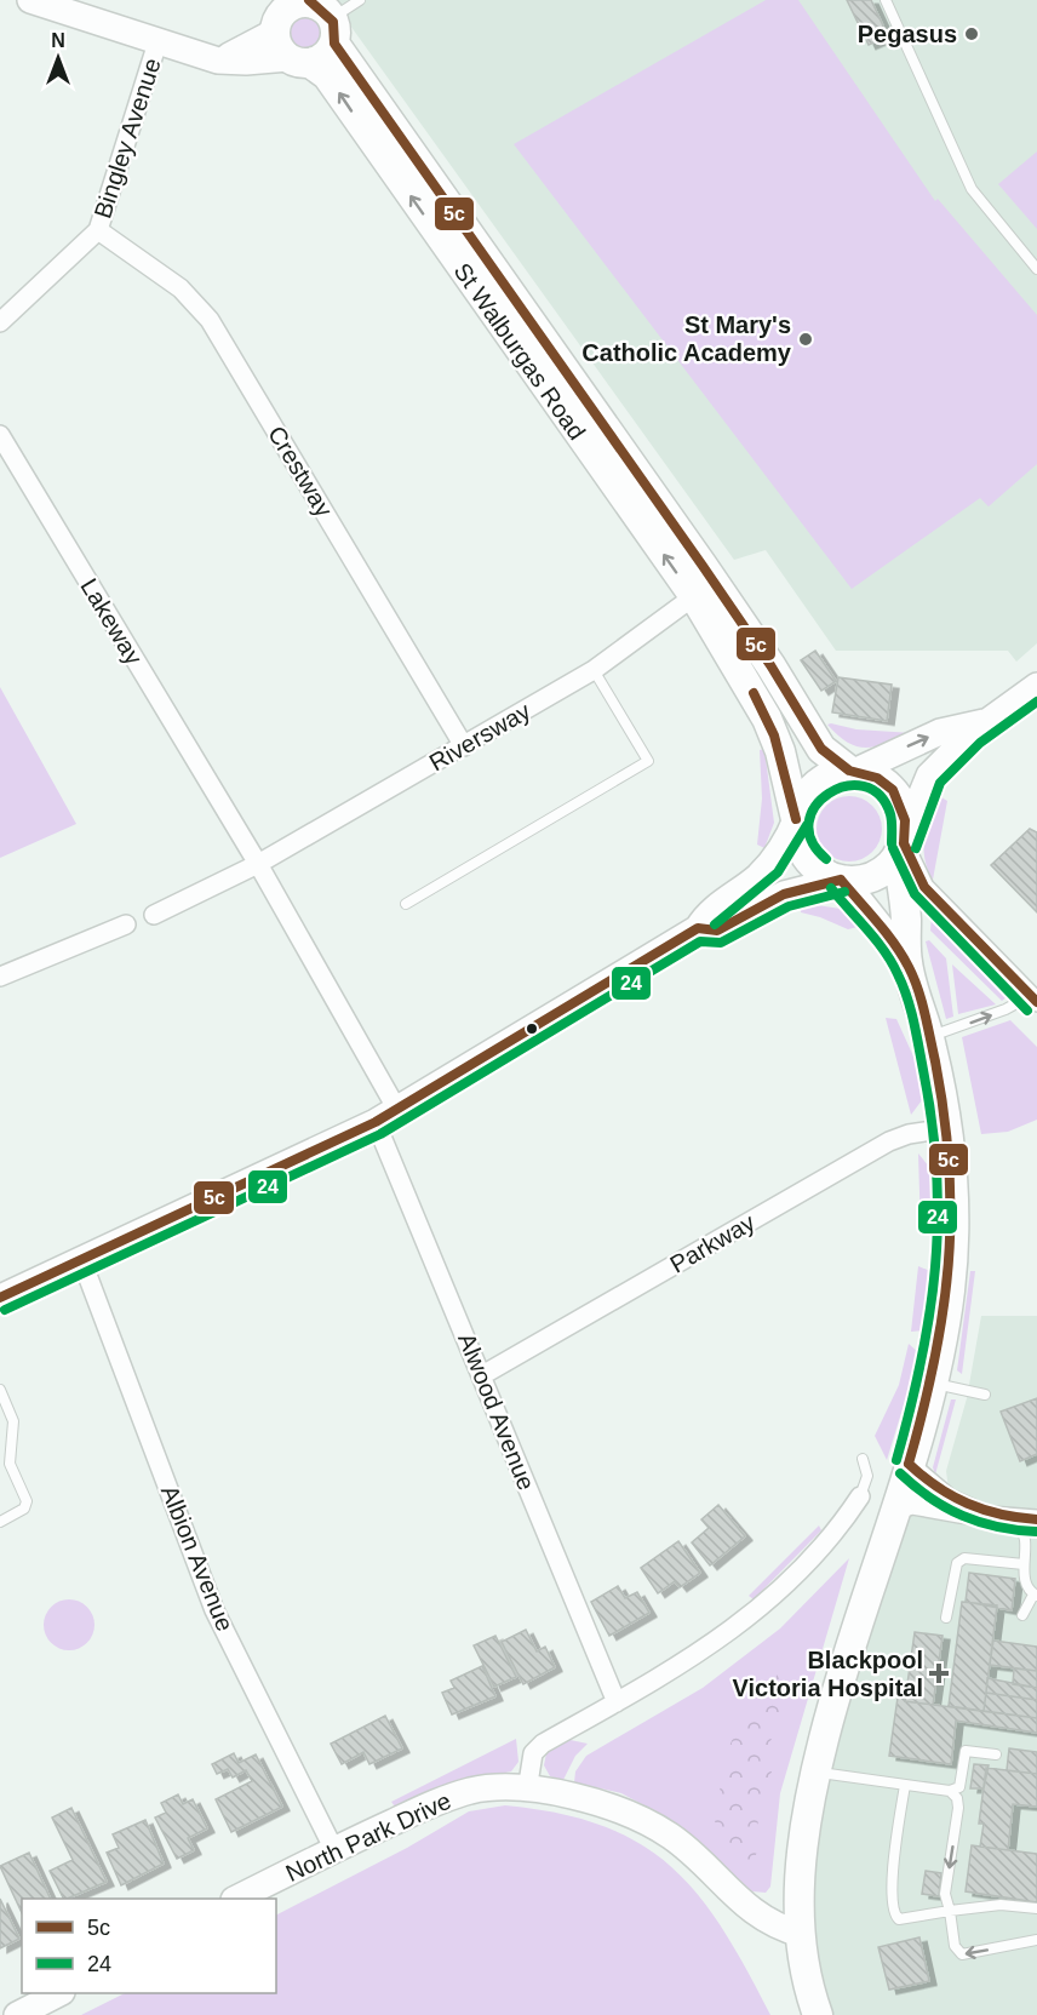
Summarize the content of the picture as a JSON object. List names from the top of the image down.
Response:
{
  "streets": {
    "main road": ["St Walburgas Road", "North Park Drive"],
    "street": [
      "Bingley Avenue",
      "Crestway",
      "Lakeway",
      "Riversway",
      "Parkway",
      "Alwood Avenue",
      "Albion Avenue"
    ]
  },
  "crossings": [
    ["Bingley Avenue", "Crestway"],
    ["St Walburgas Road", "Riversway"],
    ["Crestway", "Riversway"],
    ["Lakeway", "Riversway"],
    ["Lakeway", "Alwood Avenue"],
    ["Parkway", "Alwood Avenue"],
    ["Albion Avenue", "North Park Drive"]
  ],
  "places": {
    "other": ["Pegasus", "St Mary's Catholic Academy"],
    "health": ["Blackpool Victoria Hospital"]
  },
  "lines": ["transit line 5c", "transit line 24"],
  "legend": ["5c", "24"],
  "north": "top"
}
